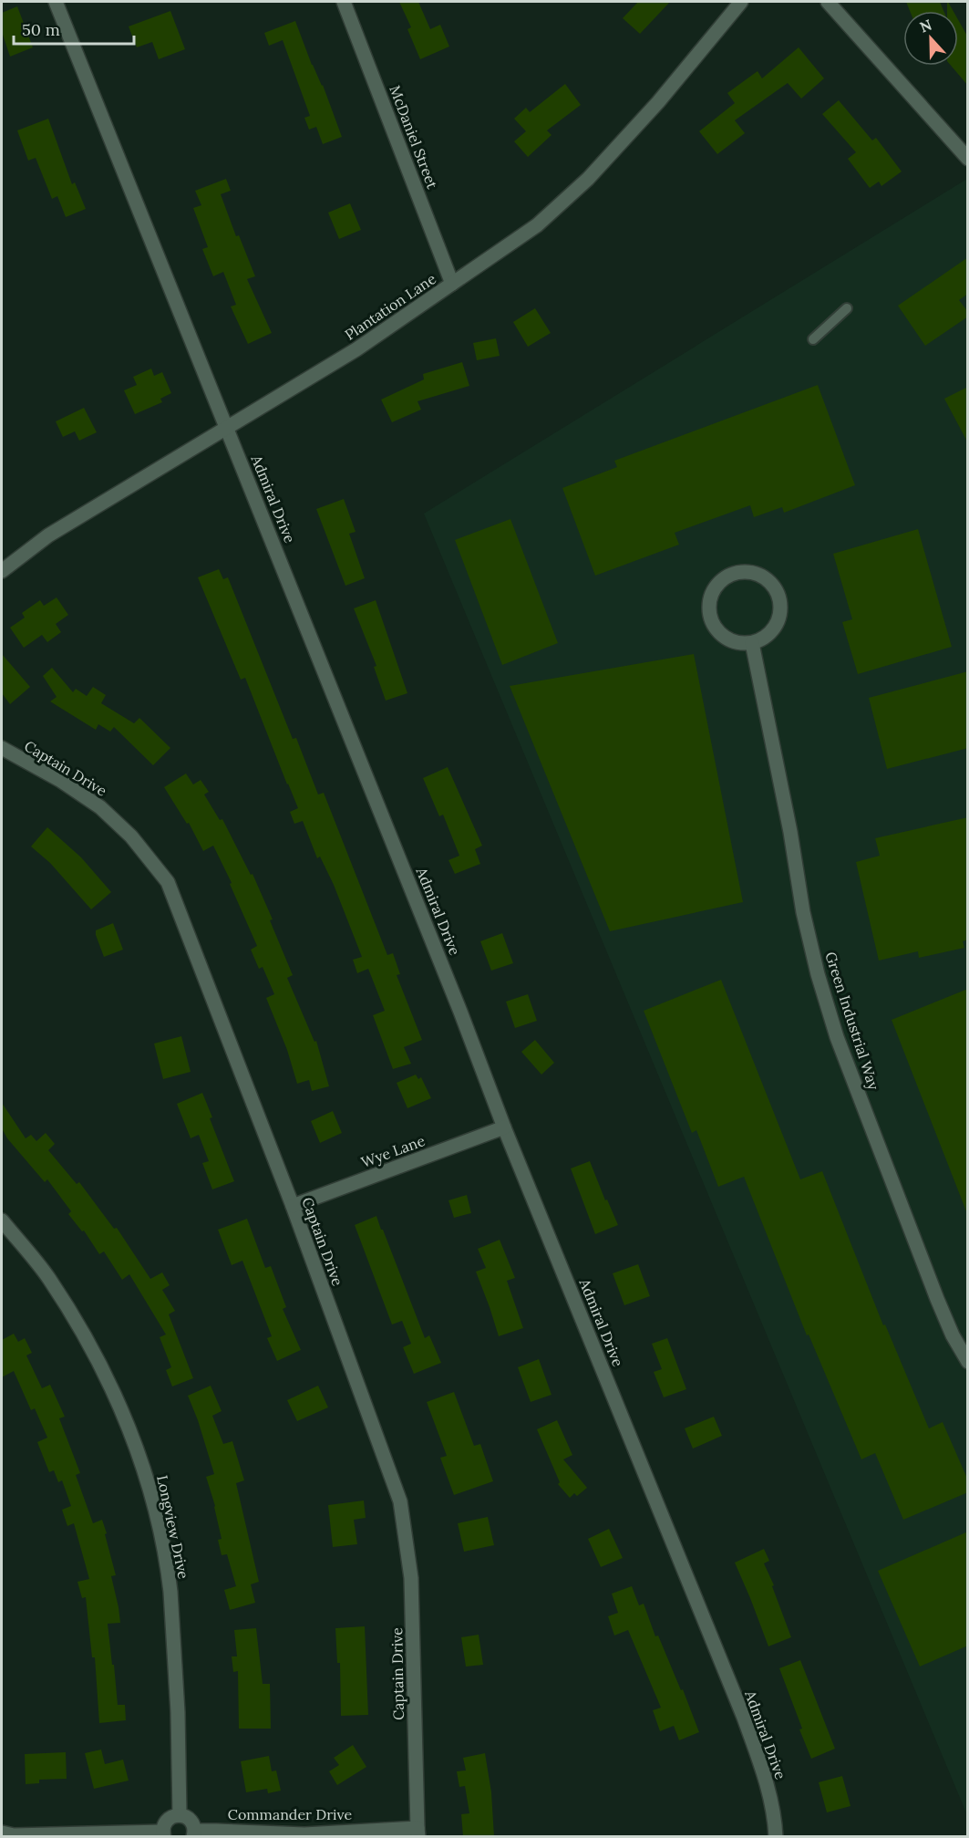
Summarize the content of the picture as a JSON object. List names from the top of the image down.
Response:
{
  "streets": {
    "street": [
      "McDaniel Street",
      "Plantation Lane",
      "Admiral Drive",
      "Captain Drive",
      "Green Industrial Way",
      "Wye Lane",
      "Longview Drive",
      "Commander Drive"
    ]
  },
  "crossings": [
    ["McDaniel Street", "Plantation Lane"],
    ["Plantation Lane", "Admiral Drive"],
    ["Admiral Drive", "Wye Lane"],
    ["Captain Drive", "Wye Lane"],
    ["Captain Drive", "Commander Drive"]
  ],
  "scale_bar": "50 m",
  "north": "top"
}
